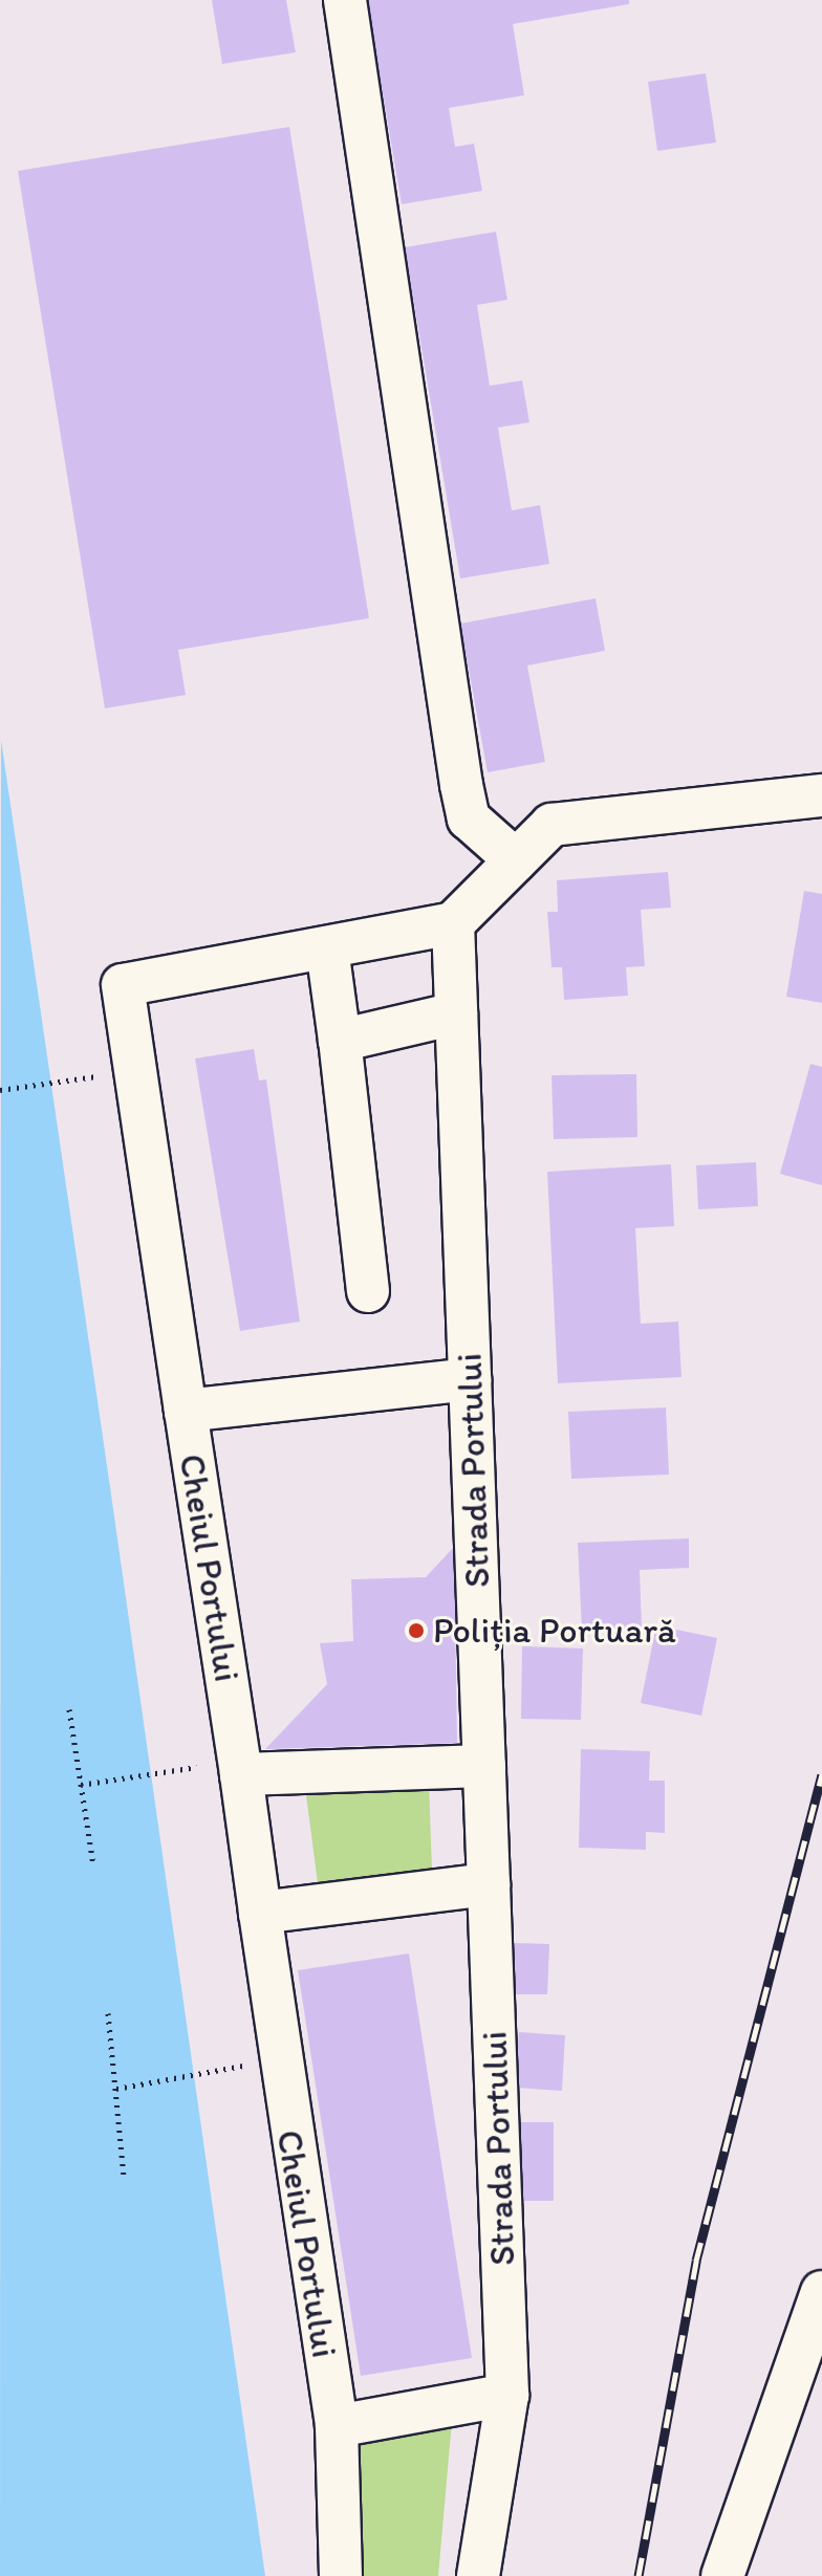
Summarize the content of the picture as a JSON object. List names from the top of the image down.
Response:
{
  "streets": {
    "street": ["Strada Portului", "Cheiul Portului"]
  },
  "places": ["Poliția Portuară"]
}
